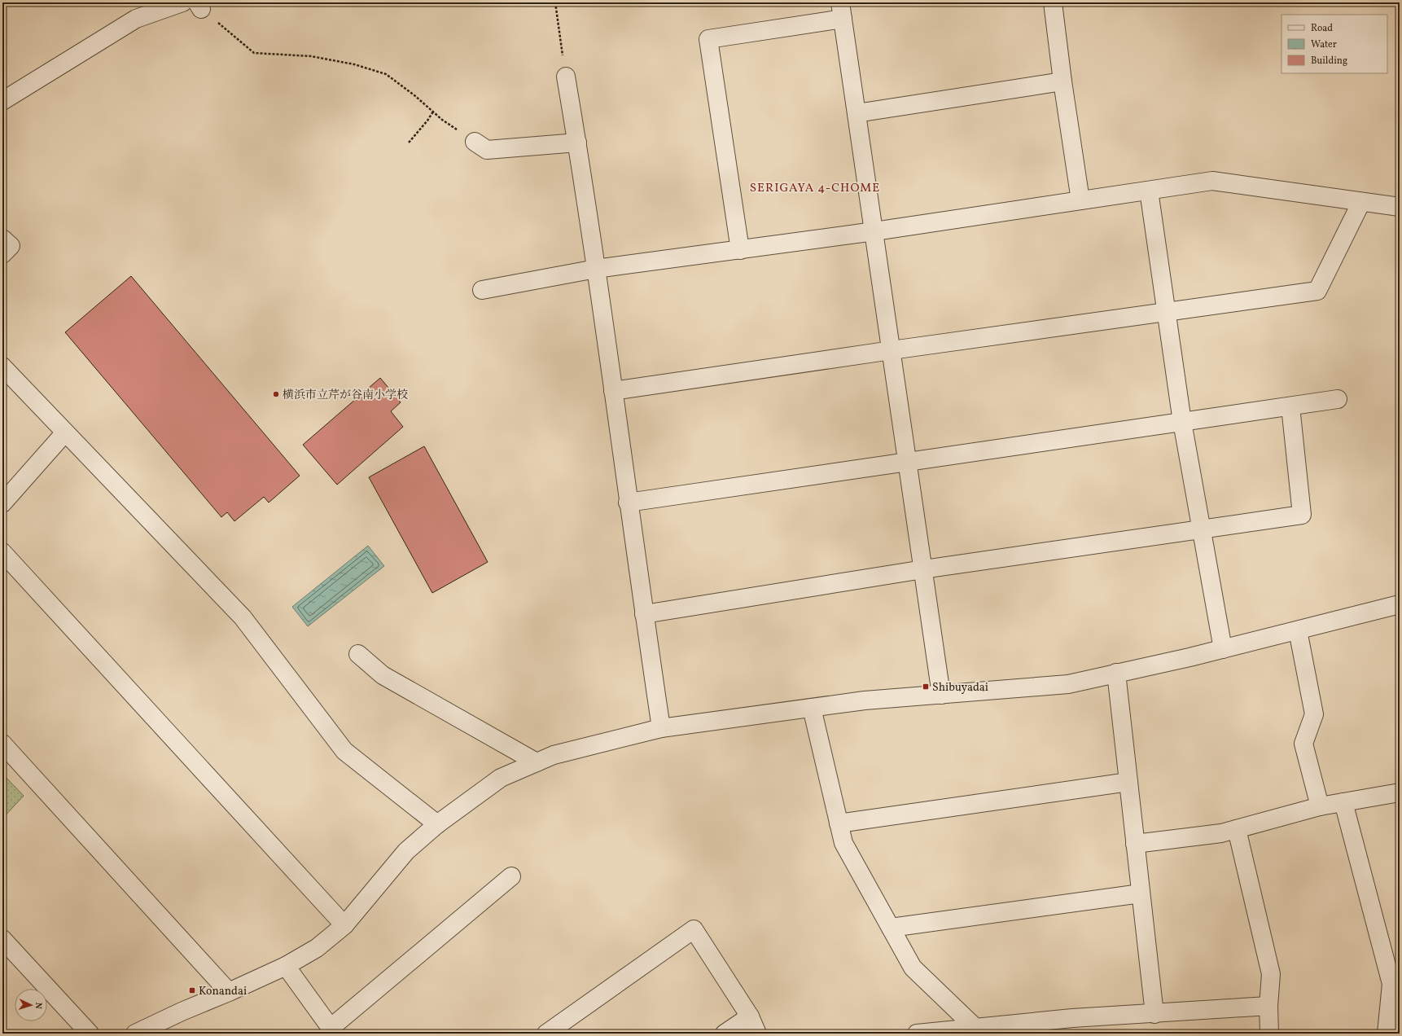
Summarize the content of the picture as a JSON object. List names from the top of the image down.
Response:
{
  "districts": ["SERIGAYA 4-CHOME"],
  "places": {
    "other": ["横浜市立芹が谷南小学校"],
    "transit": ["Shibuyadai", "Konandai"]
  },
  "legend": ["Road", "Water", "Building"],
  "north": "right"
}
